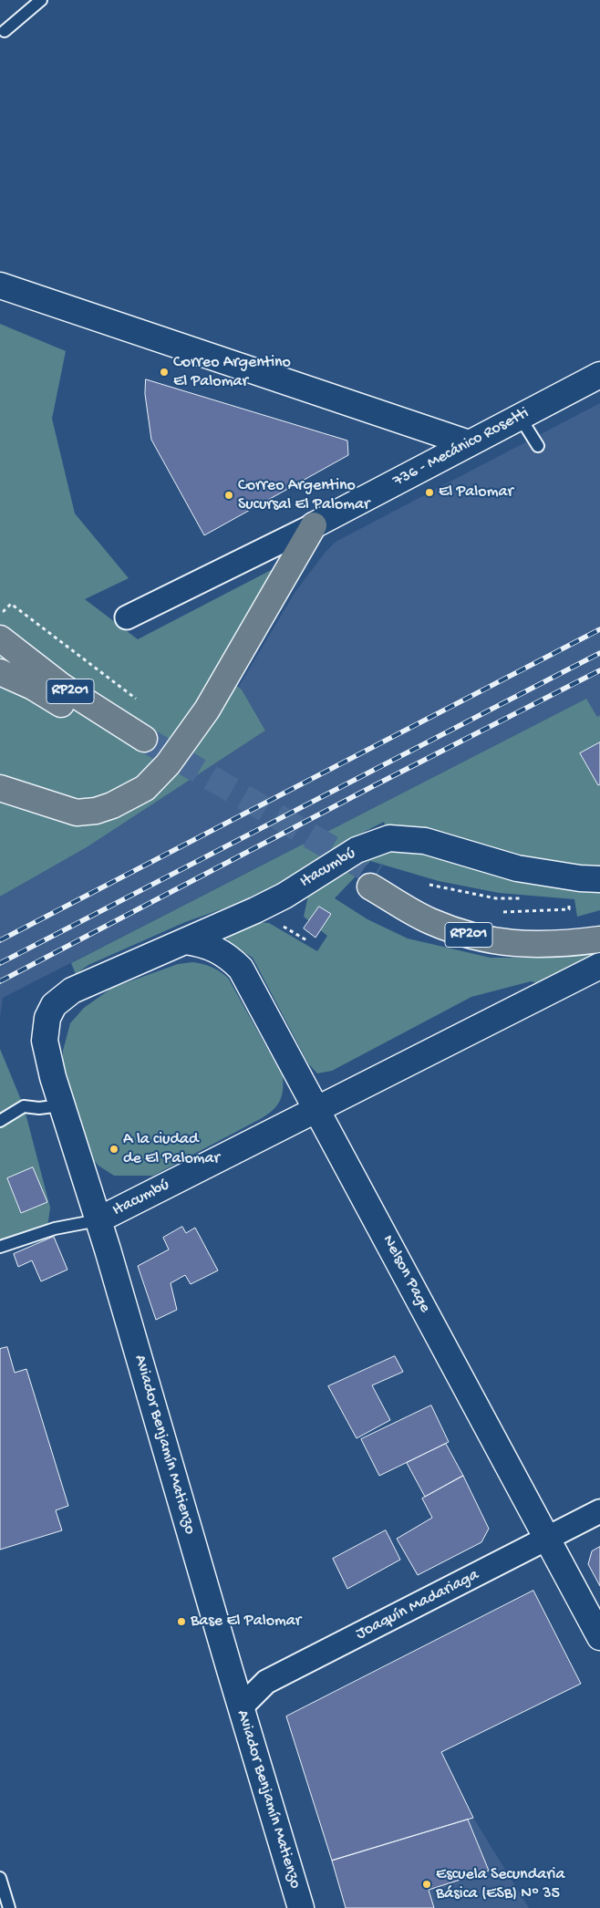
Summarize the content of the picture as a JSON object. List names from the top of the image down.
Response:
{
  "streets": {
    "main road": ["RP201"],
    "street": [
      "736 - Mecánico Rosetti",
      "Itacumbú",
      "Nelson Page",
      "Aviador Benjamín Matienzo",
      "Joaquín Madariaga"
    ]
  },
  "crossings": [
    ["Itacumbú", "Nelson Page"],
    ["Itacumbú", "Aviador Benjamín Matienzo"],
    ["Nelson Page", "Joaquín Madariaga"],
    ["Aviador Benjamín Matienzo", "Joaquín Madariaga"]
  ],
  "places": [
    "Correo Argentino El Palomar",
    "El Palomar",
    "Correo Argentino Sucursal El Palomar",
    "A la ciudad de El Palomar",
    "Base El Palomar",
    "Escuela Secundaria Básica (ESB) Nº 35"
  ]
}
